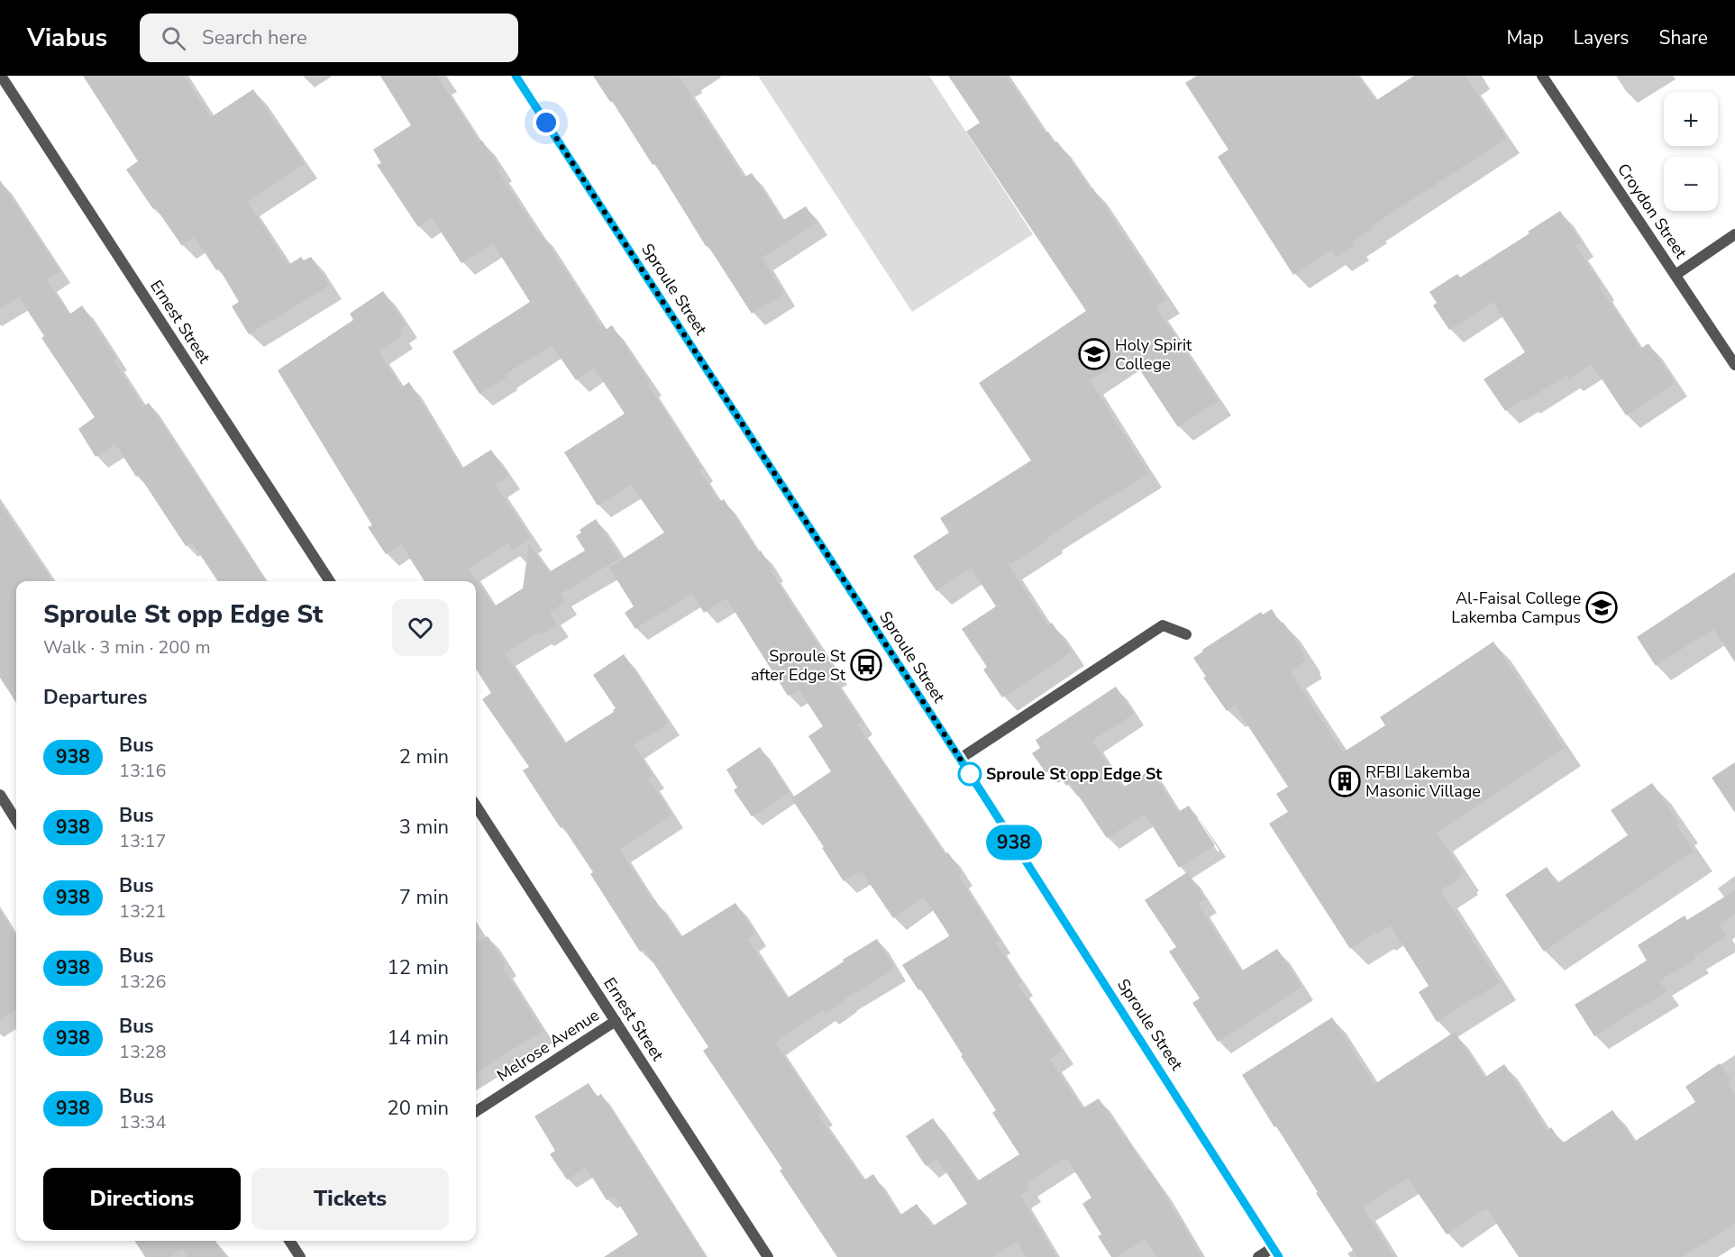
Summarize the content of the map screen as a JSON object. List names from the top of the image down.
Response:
{
  "streets": {
    "street": [
      "Croydon Street",
      "Sproule Street",
      "Ernest Street",
      "Melrose Avenue"
    ]
  },
  "crossings": [
    ["Ernest Street", "Melrose Avenue"]
  ],
  "places": {
    "school or university": ["Holy Spirit College", "Al-Faisal College Lakemba Campus"],
    "bus stop": ["Sproule St after Edge St"],
    "other": ["Sproule St opp Edge St"],
    "building": ["RFBI Lakemba Masonic Village"]
  },
  "lines": ["bus line 938"],
  "page": {
    "header": "Viabus",
    "search": "Search here",
    "nav": ["Map", "Layers", "Share"],
    "on_map": "938",
    "map_buttons": ["+", "−"],
    "heading": [
      ["Sproule St opp Edge St", "Walk · 3 min · 200 m"],
      "Departures"
    ],
    "list": [
      {
        "mark": "938",
        "name": "Bus",
        "note": "13:16",
        "value": "2 min"
      },
      {
        "mark": "938",
        "name": "Bus",
        "note": "13:17",
        "value": "3 min"
      },
      {
        "mark": "938",
        "name": "Bus",
        "note": "13:21",
        "value": "7 min"
      },
      {
        "mark": "938",
        "name": "Bus",
        "note": "13:26",
        "value": "12 min"
      },
      {
        "mark": "938",
        "name": "Bus",
        "note": "13:28",
        "value": "14 min"
      },
      {
        "mark": "938",
        "name": "Bus",
        "note": "13:34",
        "value": "20 min"
      }
    ],
    "buttons": ["Directions", "Tickets"]
  }
}
